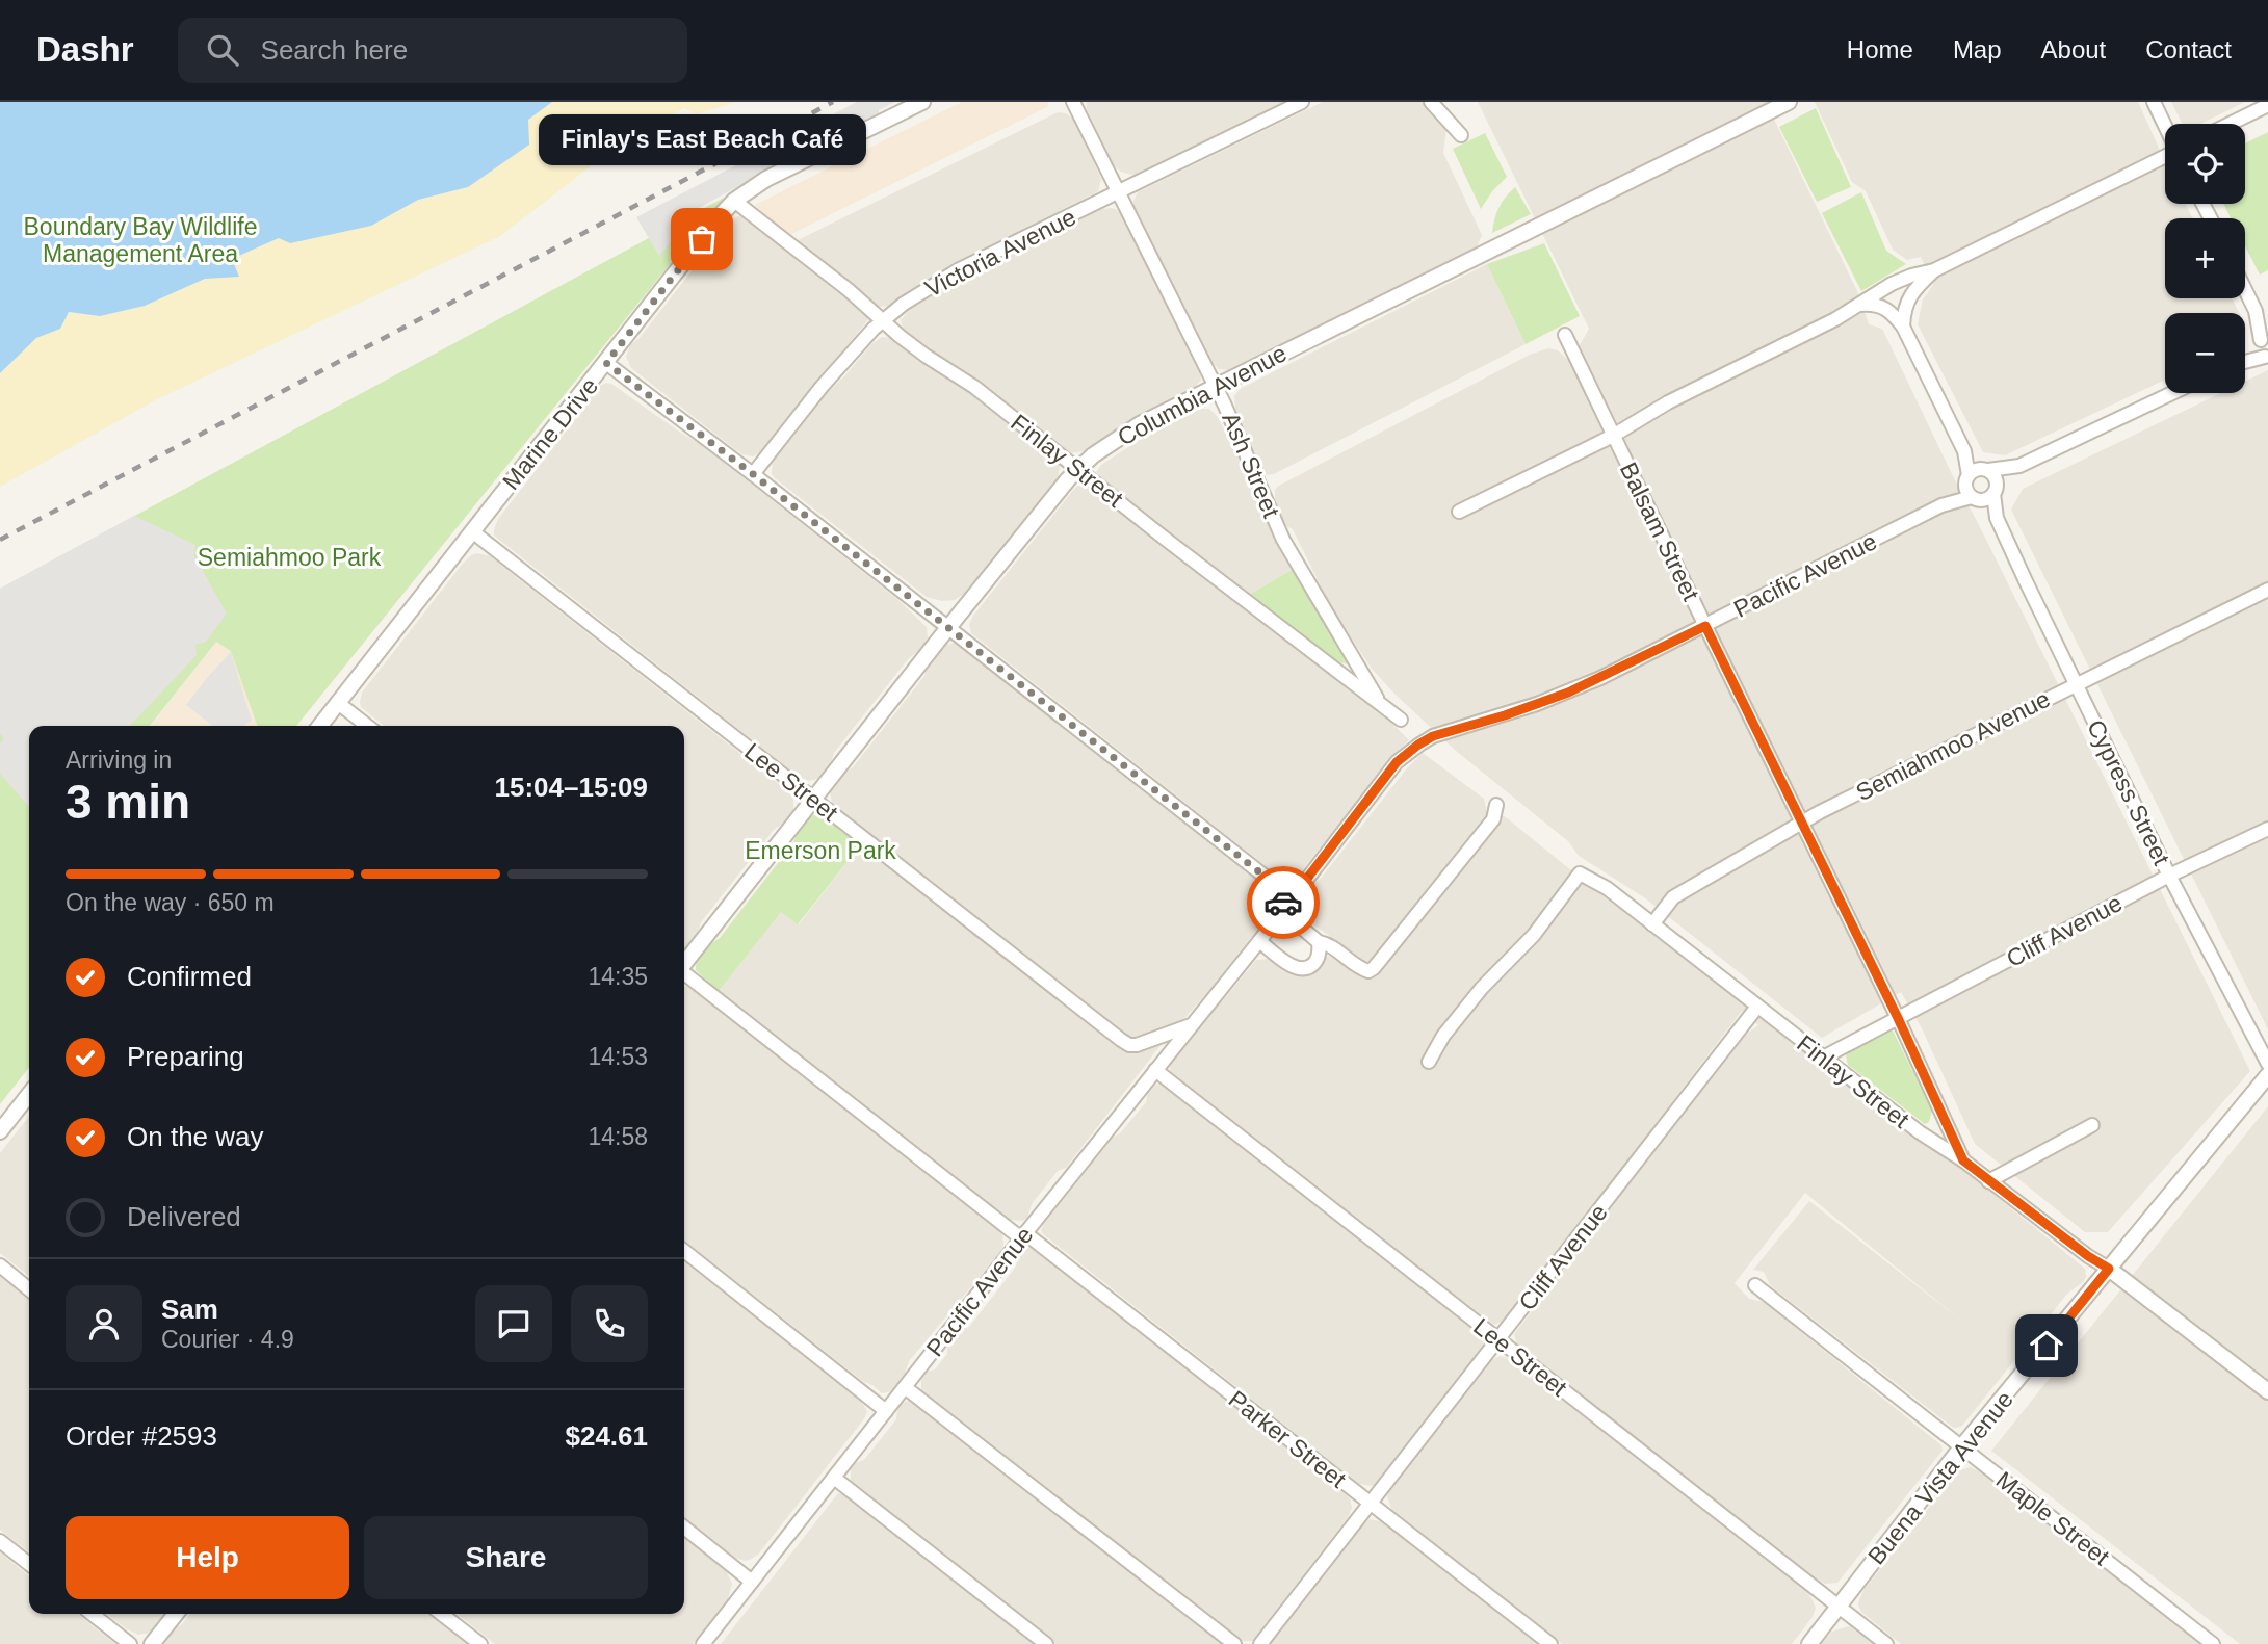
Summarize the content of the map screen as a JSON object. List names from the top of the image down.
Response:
{
  "streets": {
    "street": [
      "Victoria Avenue",
      "Columbia Avenue",
      "Marine Drive",
      "Finlay Street",
      "Ash Street",
      "Balsam Street",
      "Pacific Avenue",
      "Semiahmoo Avenue",
      "Lee Street",
      "Cypress Street",
      "Cliff Avenue",
      "Parker Street",
      "Buena Vista Avenue",
      "Maple Street"
    ]
  },
  "crossings": [
    ["Victoria Avenue", "Finlay Street"],
    ["Victoria Avenue", "Ash Street"],
    ["Columbia Avenue", "Finlay Street"],
    ["Columbia Avenue", "Ash Street"],
    ["Columbia Avenue", "Lee Street"],
    ["Marine Drive", "Finlay Street"],
    ["Marine Drive", "Lee Street"],
    ["Finlay Street", "Ash Street"],
    ["Finlay Street", "Balsam Street"],
    ["Finlay Street", "Semiahmoo Avenue"],
    ["Finlay Street", "Cliff Avenue"],
    ["Finlay Street", "Buena Vista Avenue"],
    ["Balsam Street", "Pacific Avenue"],
    ["Balsam Street", "Semiahmoo Avenue"],
    ["Balsam Street", "Cliff Avenue"],
    ["Pacific Avenue", "Lee Street"],
    ["Pacific Avenue", "Cypress Street"],
    ["Pacific Avenue", "Parker Street"],
    ["Semiahmoo Avenue", "Cypress Street"],
    ["Lee Street", "Cliff Avenue"],
    ["Lee Street", "Buena Vista Avenue"],
    ["Cypress Street", "Cliff Avenue"],
    ["Cliff Avenue", "Parker Street"],
    ["Buena Vista Avenue", "Maple Street"]
  ],
  "parks": ["Boundary Bay Wildlife Management Area", "Semiahmoo Park", "Emerson Park"],
  "places": ["Finlay's East Beach Café"],
  "page": {
    "header": "Dashr",
    "search": "Search here",
    "nav": [
      "Home",
      "Map",
      "About",
      "Contact"
    ],
    "bubble": "Finlay's East Beach Café",
    "map_buttons": ["+", "−"],
    "heading": ["3 min", "Arriving in", "15:04–15:09"],
    "panel": [
      "Sam",
      "Courier · 4.9",
      "Order #2593",
      "$24.61"
    ],
    "bar": "On the way · 650 m",
    "list": [
      ["Confirmed", "14:35"],
      ["Preparing", "14:53"],
      ["On the way", "14:58"],
      "Delivered"
    ],
    "buttons": ["Help", "Share"]
  }
}
